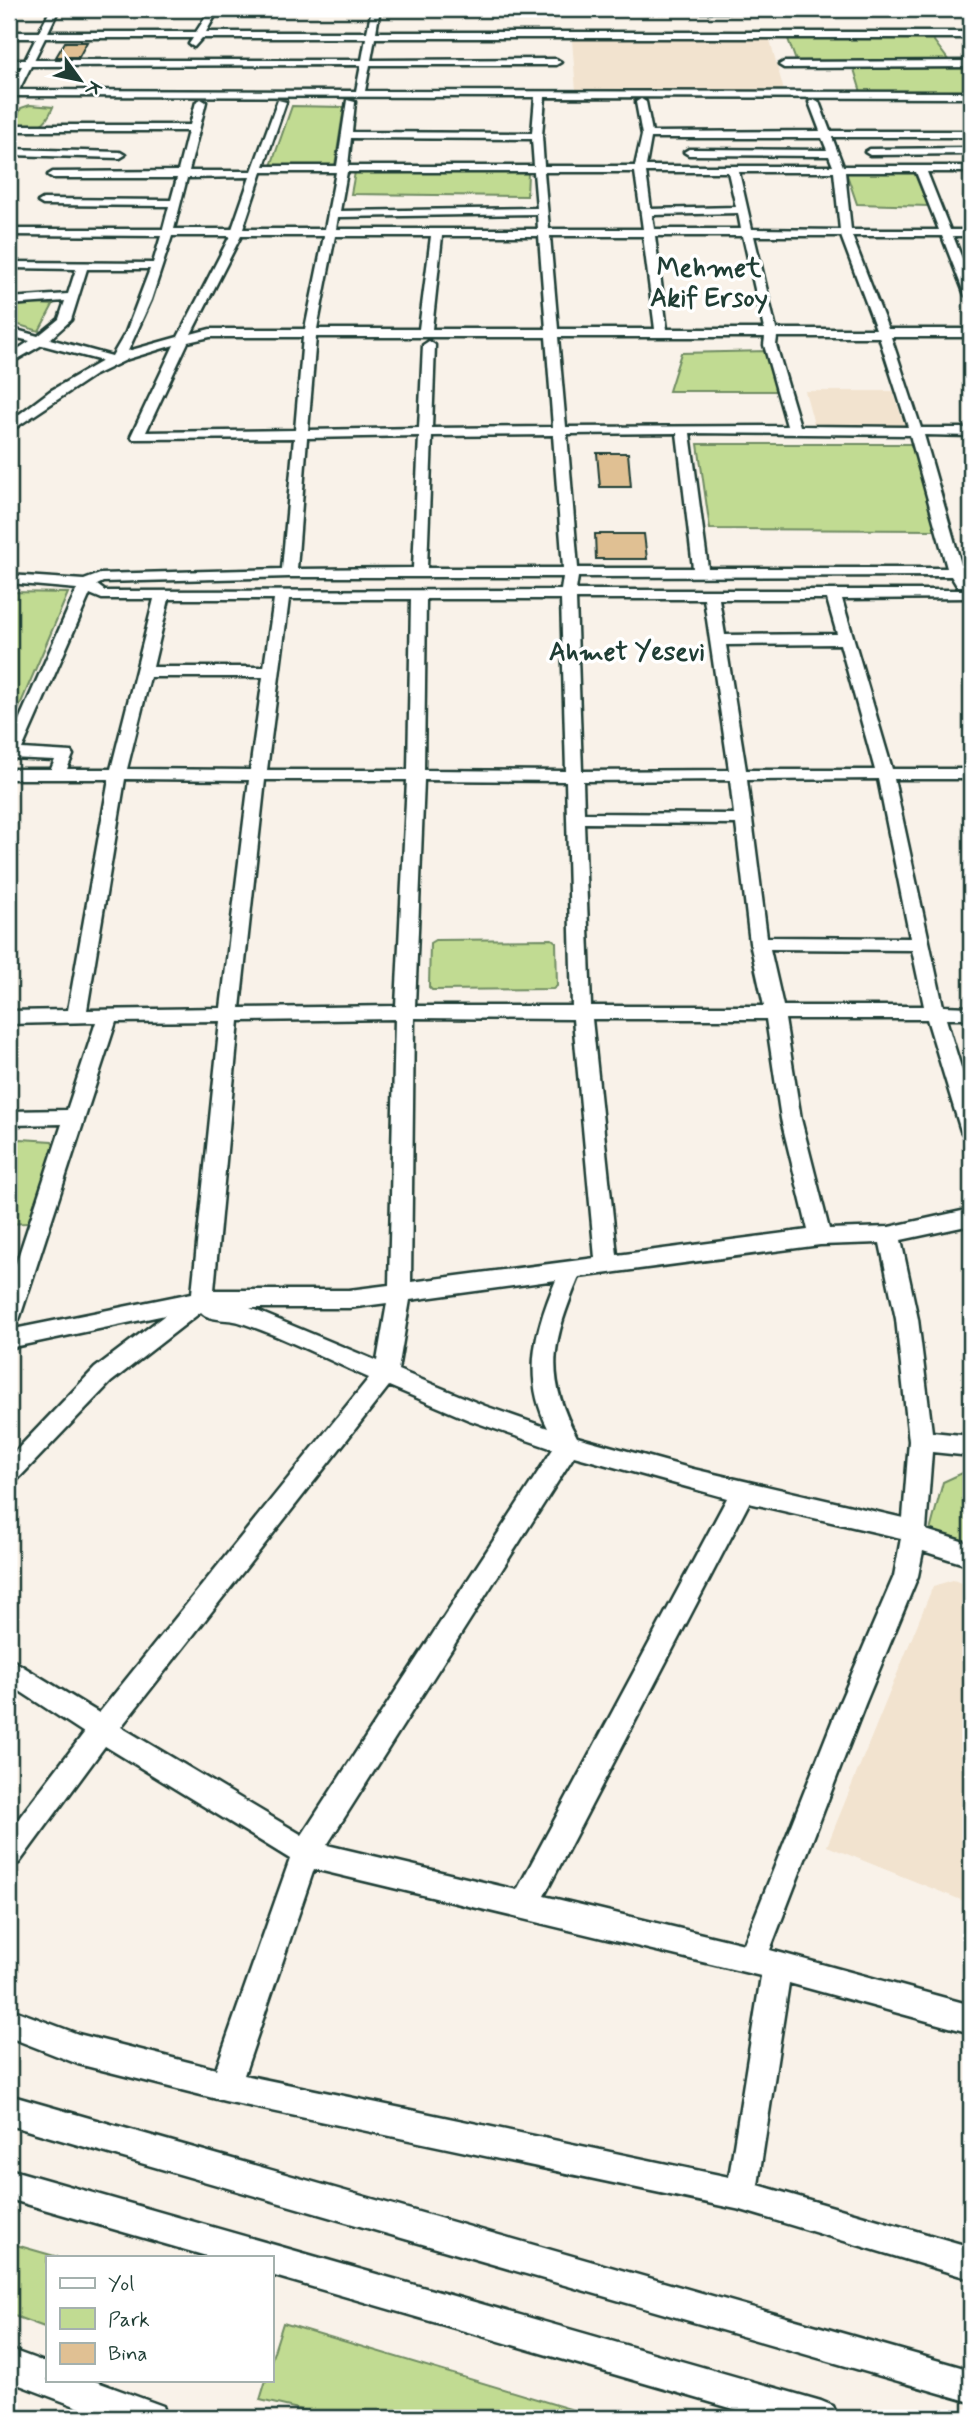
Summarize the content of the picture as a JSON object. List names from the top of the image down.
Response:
{
  "districts": ["Mehmet Akif Ersoy", "Ahmet Yesevi"],
  "legend": ["Yol", "Park", "Bina"],
  "north": "bottom right"
}
